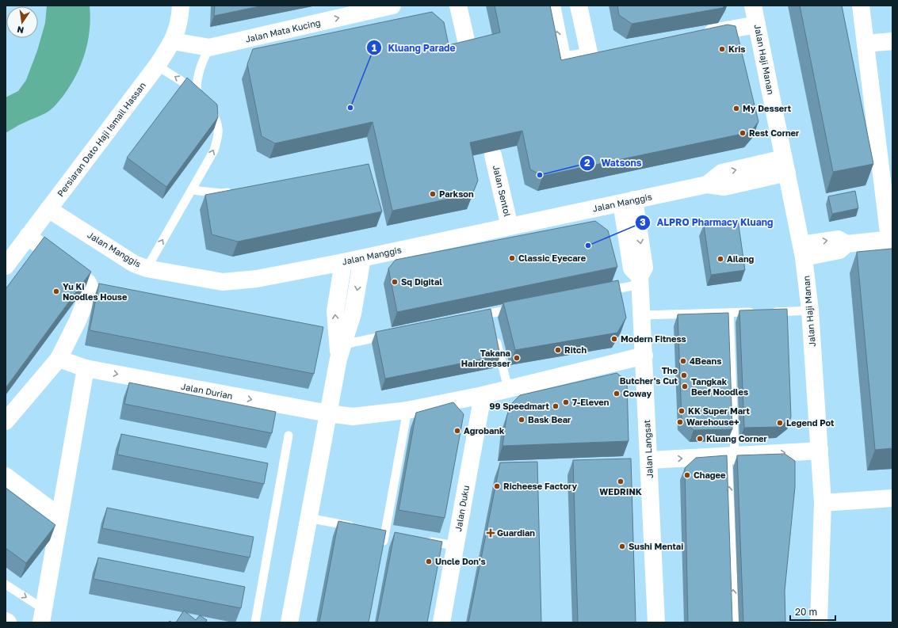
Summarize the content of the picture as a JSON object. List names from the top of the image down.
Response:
{
  "streets": {
    "street": [
      "Jalan Mata Kucing",
      "Jalan Haji Manan",
      "Persiaran Dato Haji Ismail Hassan",
      "Jalan Sentol",
      "Jalan Manggis",
      "Jalan Durian",
      "Jalan Langsat",
      "Jalan Duku"
    ]
  },
  "crossings": [
    ["Jalan Mata Kucing", "Persiaran Dato Haji Ismail Hassan"],
    ["Jalan Haji Manan", "Jalan Manggis"],
    ["Persiaran Dato Haji Ismail Hassan", "Jalan Manggis"],
    ["Jalan Sentol", "Jalan Manggis"],
    ["Jalan Manggis", "Jalan Langsat"]
  ],
  "one_way": ["Jalan Mata Kucing", "Jalan Durian"],
  "places": {
    "other": [
      "Kris",
      "Kluang Parade",
      "My Dessert",
      "Rest Corner",
      "Watsons",
      "Parkson",
      "ALPRO Pharmacy Kluang",
      "Classic Eyecare",
      "Ailang",
      "Sq Digital",
      "Yu Ki Noodles House",
      "Modern Fitness",
      "Ritch",
      "Takana Hairdresser",
      "4Beans",
      "The Butcher's Cut",
      "Tangkak Beef Noodles",
      "Coway",
      "7-Eleven",
      "99 Speedmart",
      "KK Super Mart",
      "Bask Bear",
      "Warehouse+",
      "Legend Pot",
      "Agrobank",
      "Kluang Corner",
      "Chagee",
      "WEDRINK",
      "Richeese Factory",
      "Sushi Mentai",
      "Uncle Don's"
    ],
    "health": ["Guardian"]
  },
  "scale_bar": "20 m",
  "north": "bottom"
}
